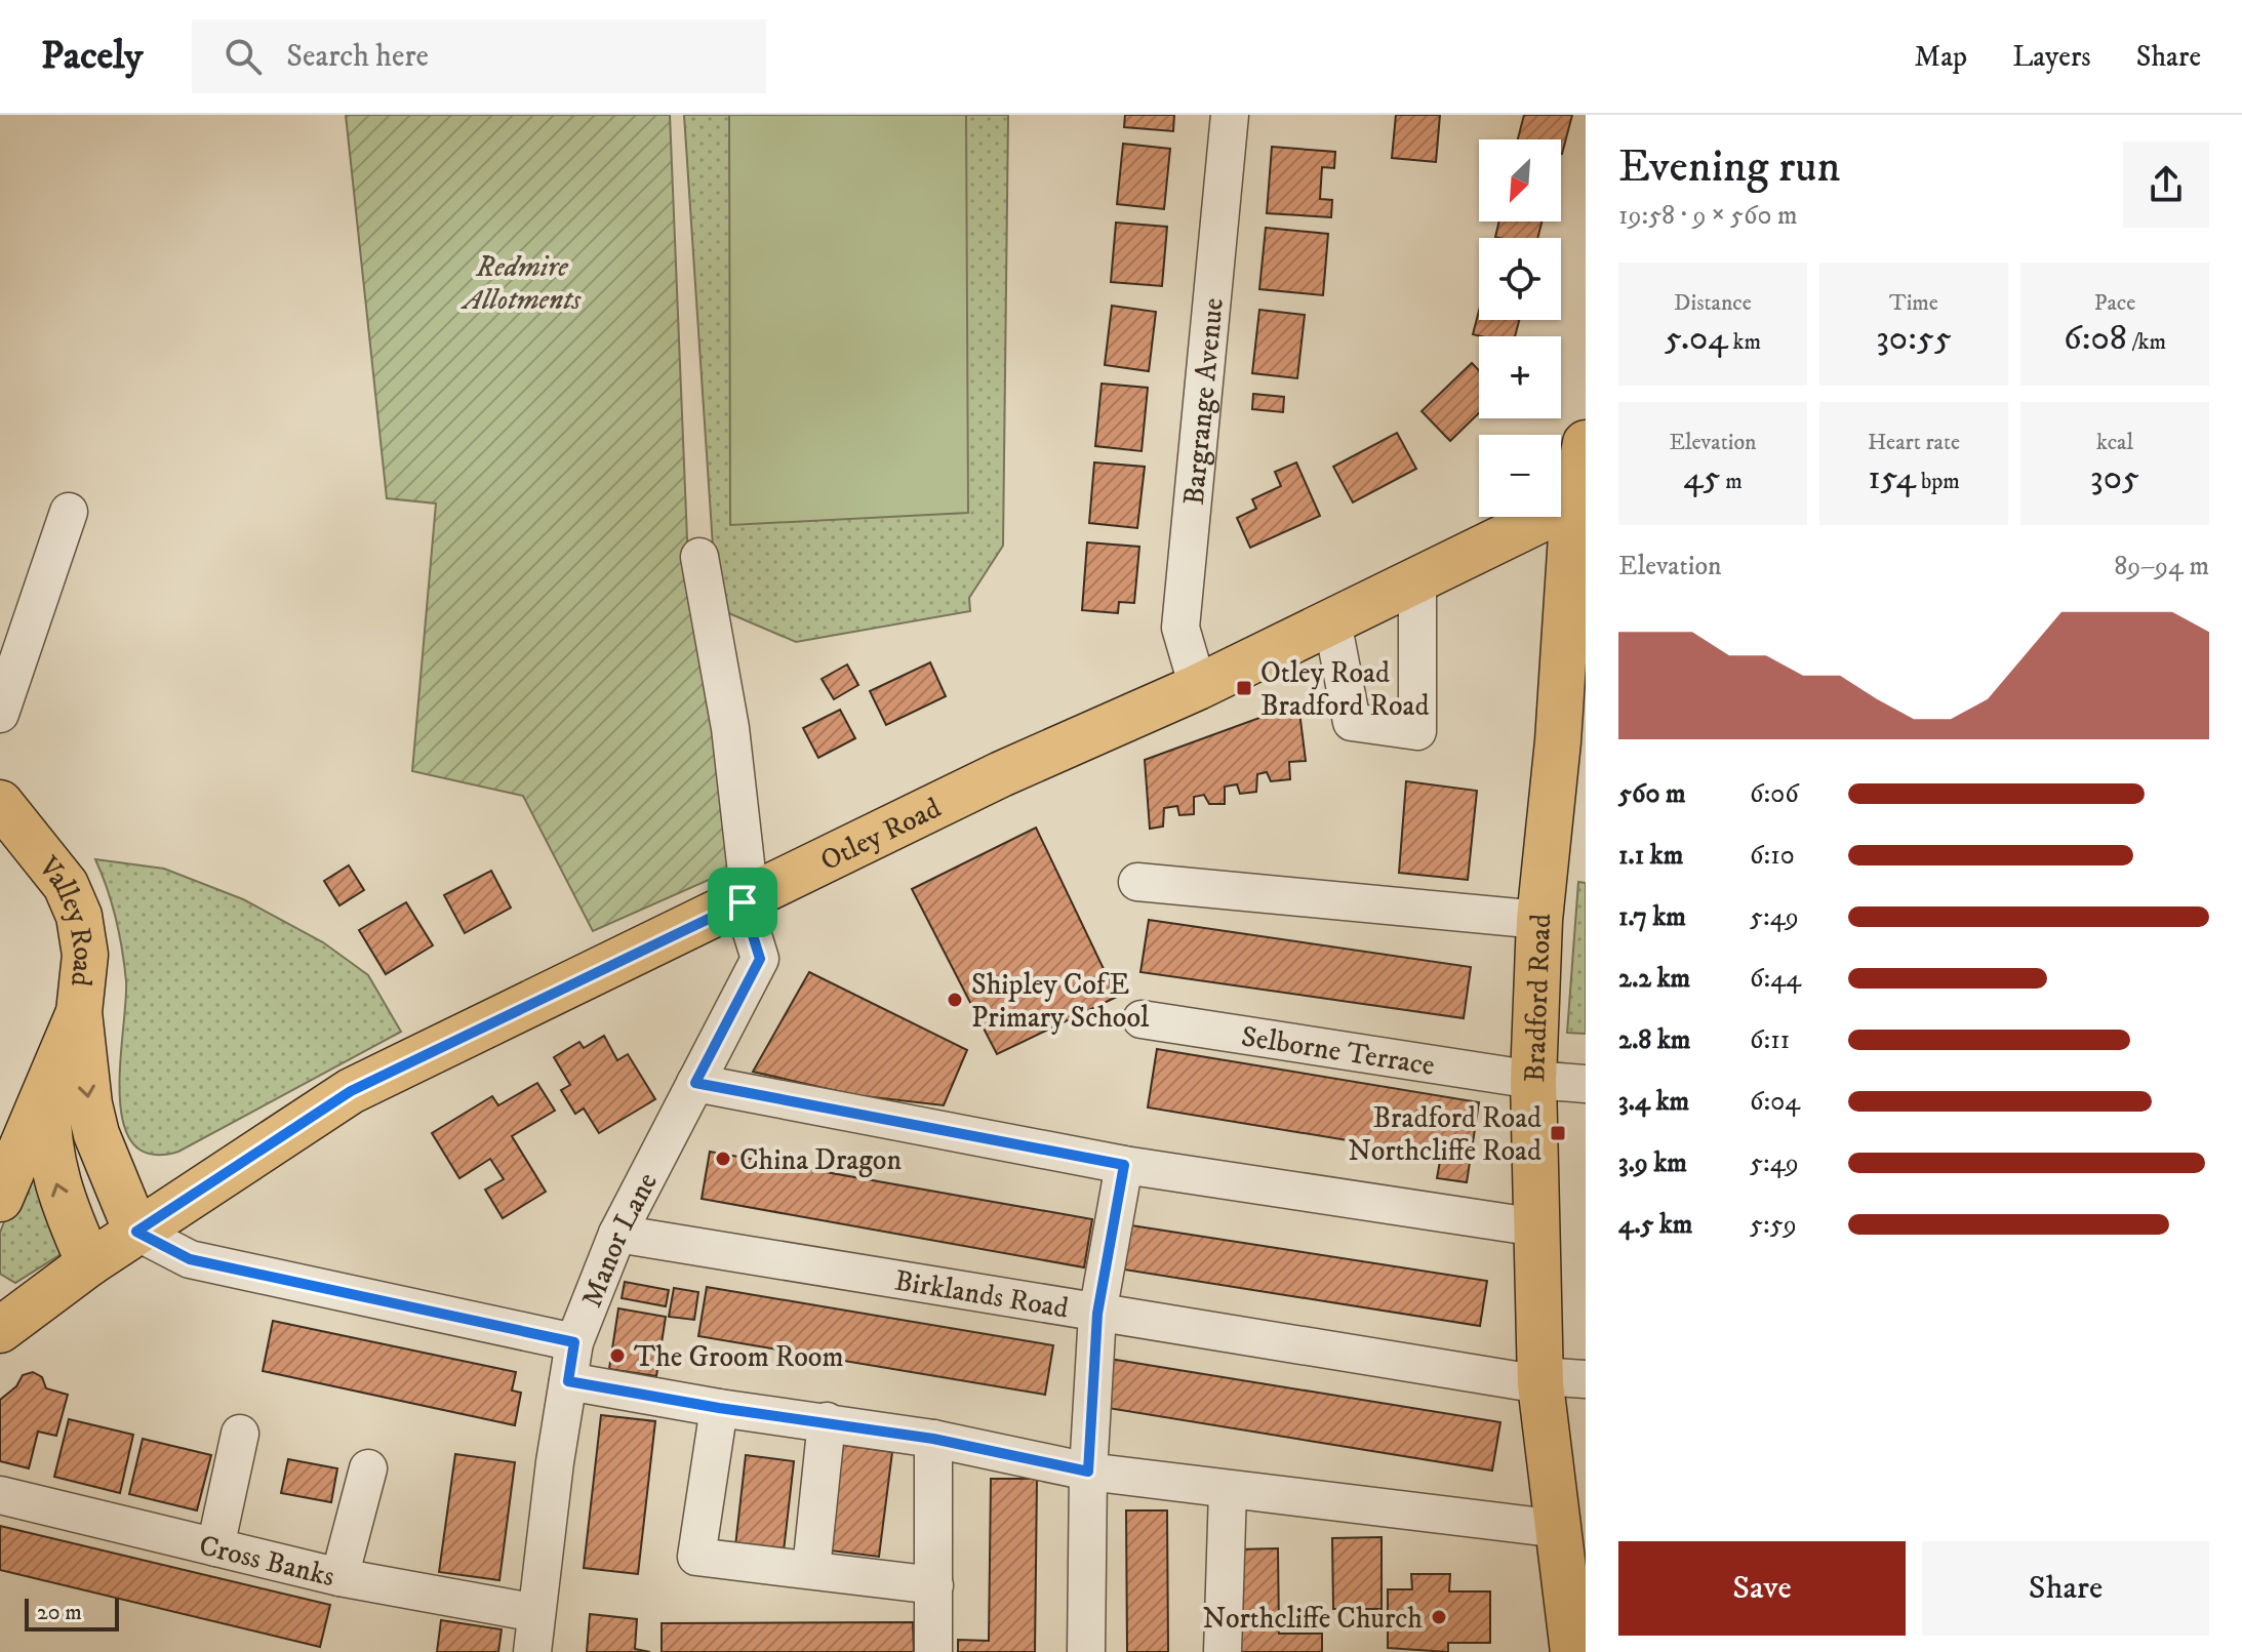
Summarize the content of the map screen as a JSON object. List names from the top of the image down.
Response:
{
  "streets": {
    "main road": ["Otley Road", "Valley Road", "Bradford Road"],
    "street": [
      "Bargrange Avenue",
      "Selborne Terrace",
      "Manor Lane",
      "Birklands Road",
      "Cross Banks"
    ]
  },
  "crossings": [
    ["Bargrange Avenue", "Otley Road"],
    ["Otley Road", "Valley Road"],
    ["Otley Road", "Bradford Road"],
    ["Otley Road", "Manor Lane"],
    ["Bradford Road", "Selborne Terrace"],
    ["Bradford Road", "Birklands Road"],
    ["Manor Lane", "Birklands Road"],
    ["Manor Lane", "Cross Banks"]
  ],
  "parks": ["Redmire Allotments"],
  "places": {
    "transit": ["Otley Road Bradford Road", "Bradford Road Northcliffe Road"],
    "other": [
      "Shipley CofE Primary School",
      "China Dragon",
      "The Groom Room",
      "Northcliffe Church"
    ]
  },
  "scale_bar": "20 m",
  "north": "bottom left",
  "page": {
    "header": "Pacely",
    "search": "Search here",
    "nav": ["Map", "Layers", "Share"],
    "heading": ["Evening run", "19:58 · 9 × 560 m"],
    "map_buttons": ["+", "−"],
    "stats": [
      ["Distance", "5.04 km"],
      ["Time", "30:55"],
      ["Pace", "6:08 /km"],
      ["Elevation", "45 m"],
      ["Heart rate", "154 bpm"],
      ["kcal", "305"]
    ],
    "chart": ["Elevation", "89–94 m"],
    "list": [
      {
        "name": "560 m",
        "note": "6:06"
      },
      {
        "name": "1.1 km",
        "note": "6:10"
      },
      {
        "name": "1.7 km",
        "note": "5:49"
      },
      {
        "name": "2.2 km",
        "note": "6:44"
      },
      {
        "name": "2.8 km",
        "note": "6:11"
      },
      {
        "name": "3.4 km",
        "note": "6:04"
      },
      {
        "name": "3.9 km",
        "note": "5:49"
      },
      {
        "name": "4.5 km",
        "note": "5:59"
      }
    ],
    "buttons": ["Save", "Share"],
    "scale": "20 m"
  }
}
